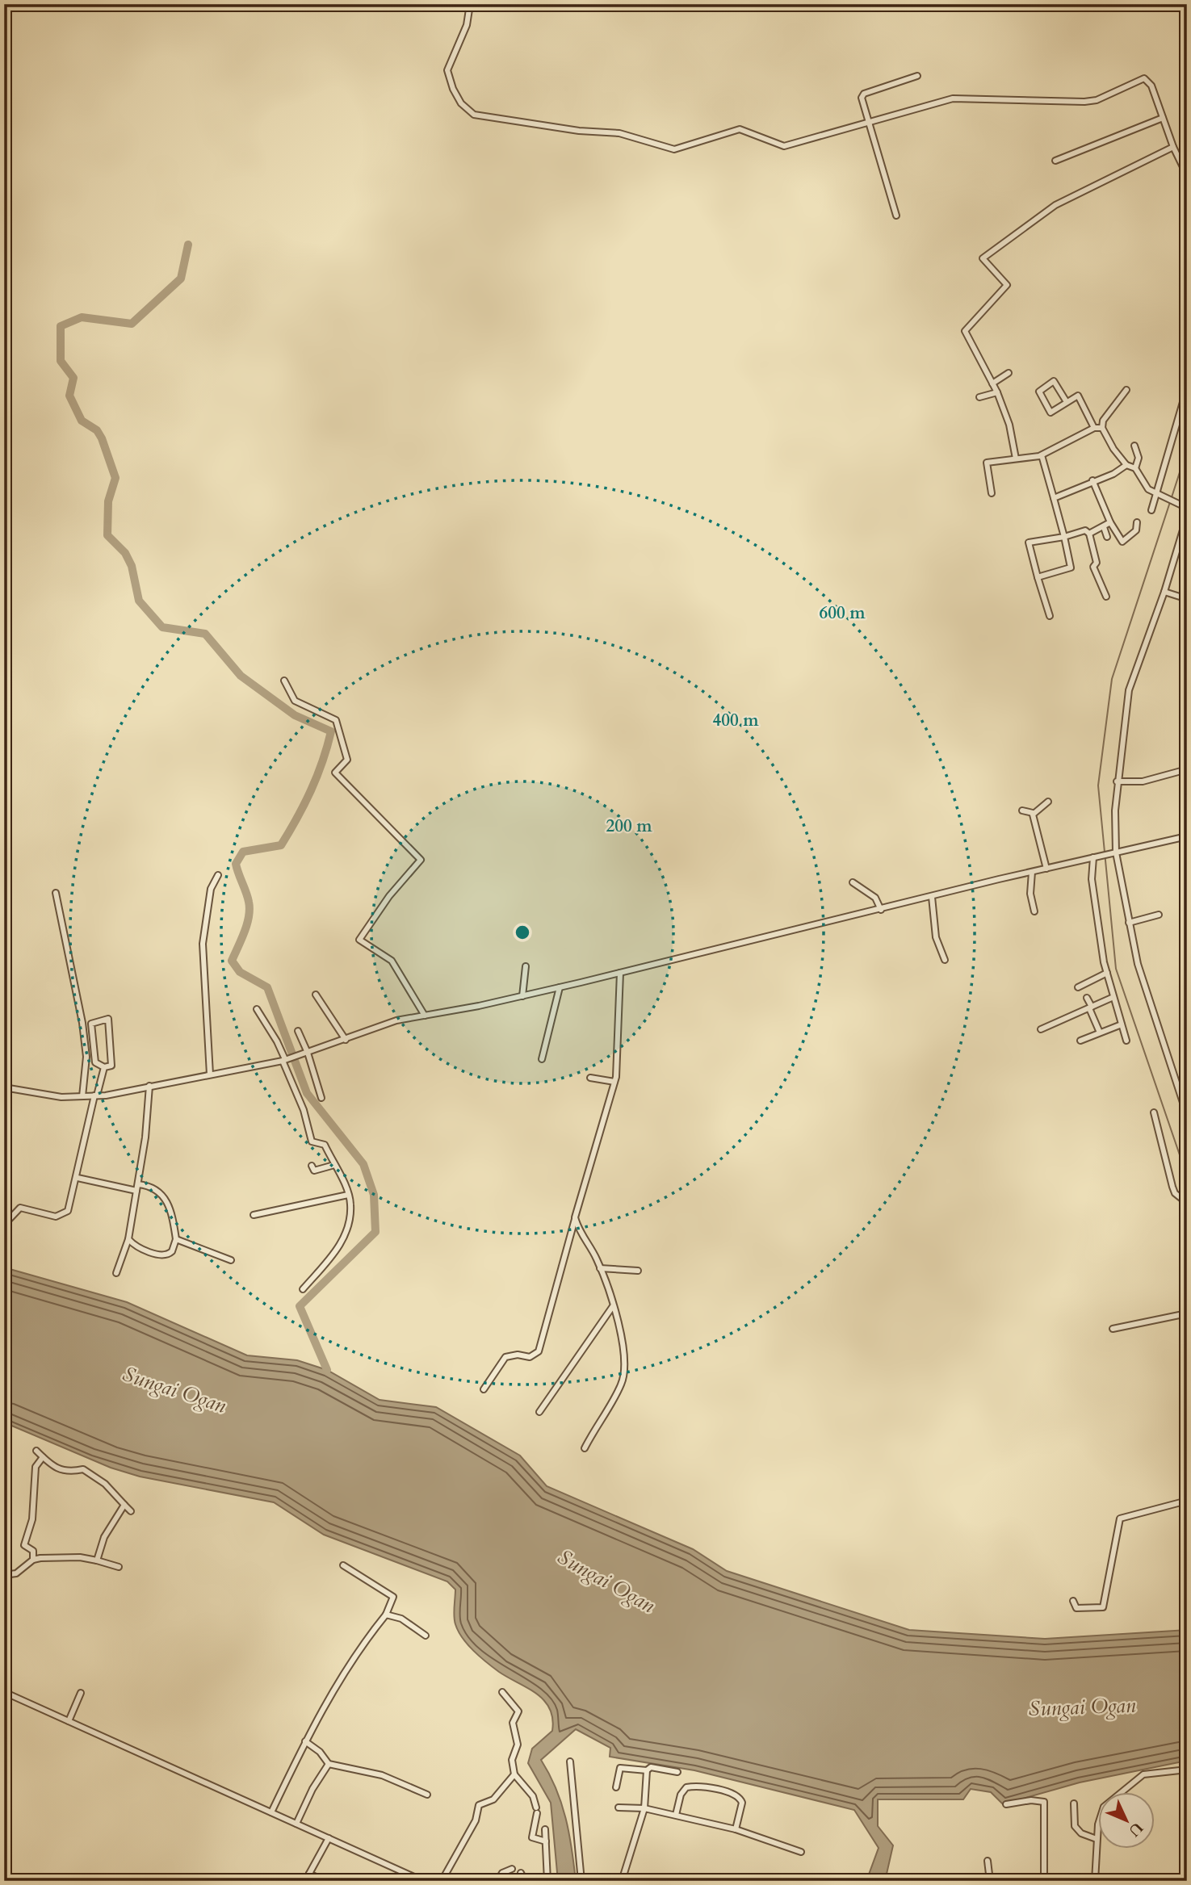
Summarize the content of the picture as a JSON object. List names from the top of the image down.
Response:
{
  "water": ["Sungai Ogan"],
  "north": "bottom right",
  "rings": ["600 m", "400 m", "200 m"]
}
